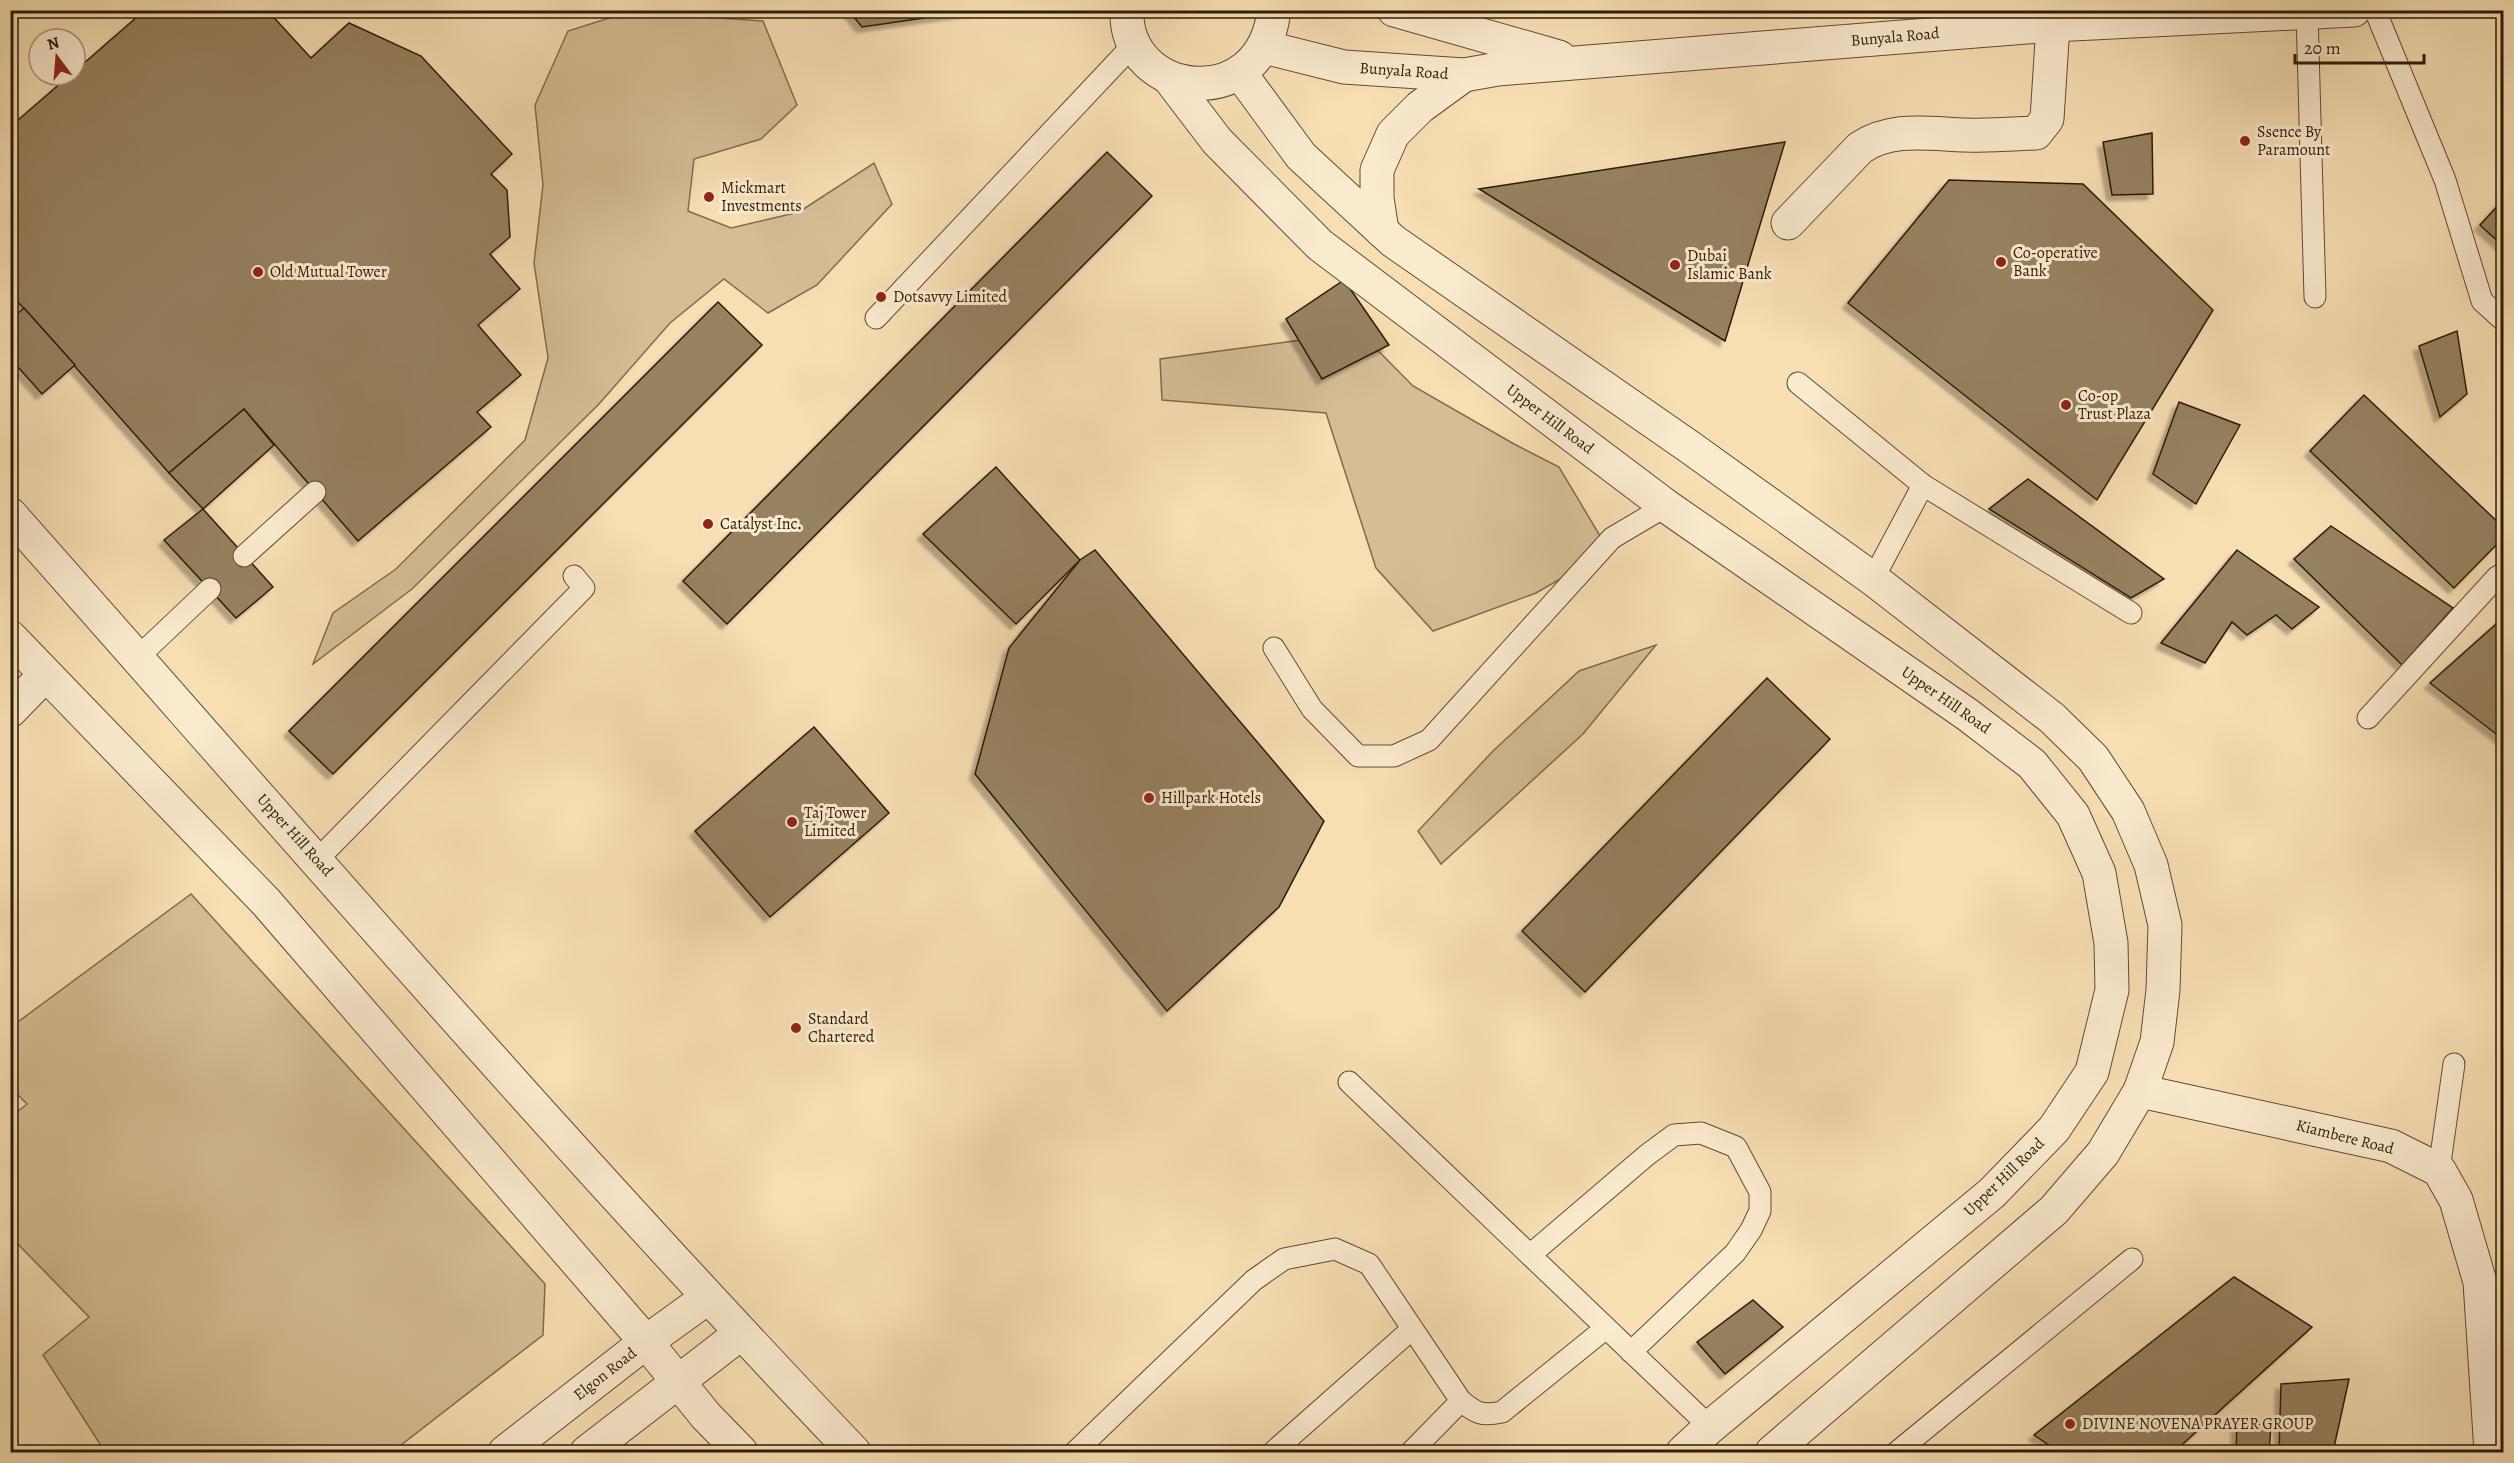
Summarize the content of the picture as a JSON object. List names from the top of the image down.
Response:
{
  "streets": {
    "street": [
      "Bunyala Road",
      "Upper Hill Road",
      "Kiambere Road",
      "Elgon Road"
    ]
  },
  "crossings": [
    ["Upper Hill Road", "Elgon Road"]
  ],
  "places": [
    "Ssence By Paramount",
    "Mickmart Investments",
    "Co-operative Bank",
    "Dubai Islamic Bank",
    "Old Mutual Tower",
    "Dotsavvy Limited",
    "Co-op Trust Plaza",
    "Catalyst Inc.",
    "Hillpark Hotels",
    "Taj Tower Limited",
    "Standard Chartered",
    "DIVINE NOVENA PRAYER GROUP"
  ],
  "scale_bar": "20 m",
  "north": "top"
}
